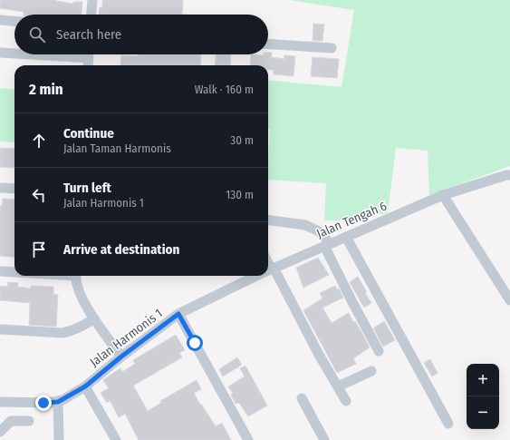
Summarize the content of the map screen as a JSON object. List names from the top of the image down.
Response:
{
  "streets": {
    "street": ["Jalan Tengah 6", "Jalan Harmonis 1"]
  },
  "page": {
    "search": "Search here",
    "heading": ["2 min", "Walk · 160 m"],
    "list": [
      ["Continue", "Jalan Taman Harmonis", "30 m"],
      ["Turn left", "Jalan Harmonis 1", "130 m"],
      "Arrive at destination"
    ],
    "map_buttons": ["+", "−"]
  }
}
